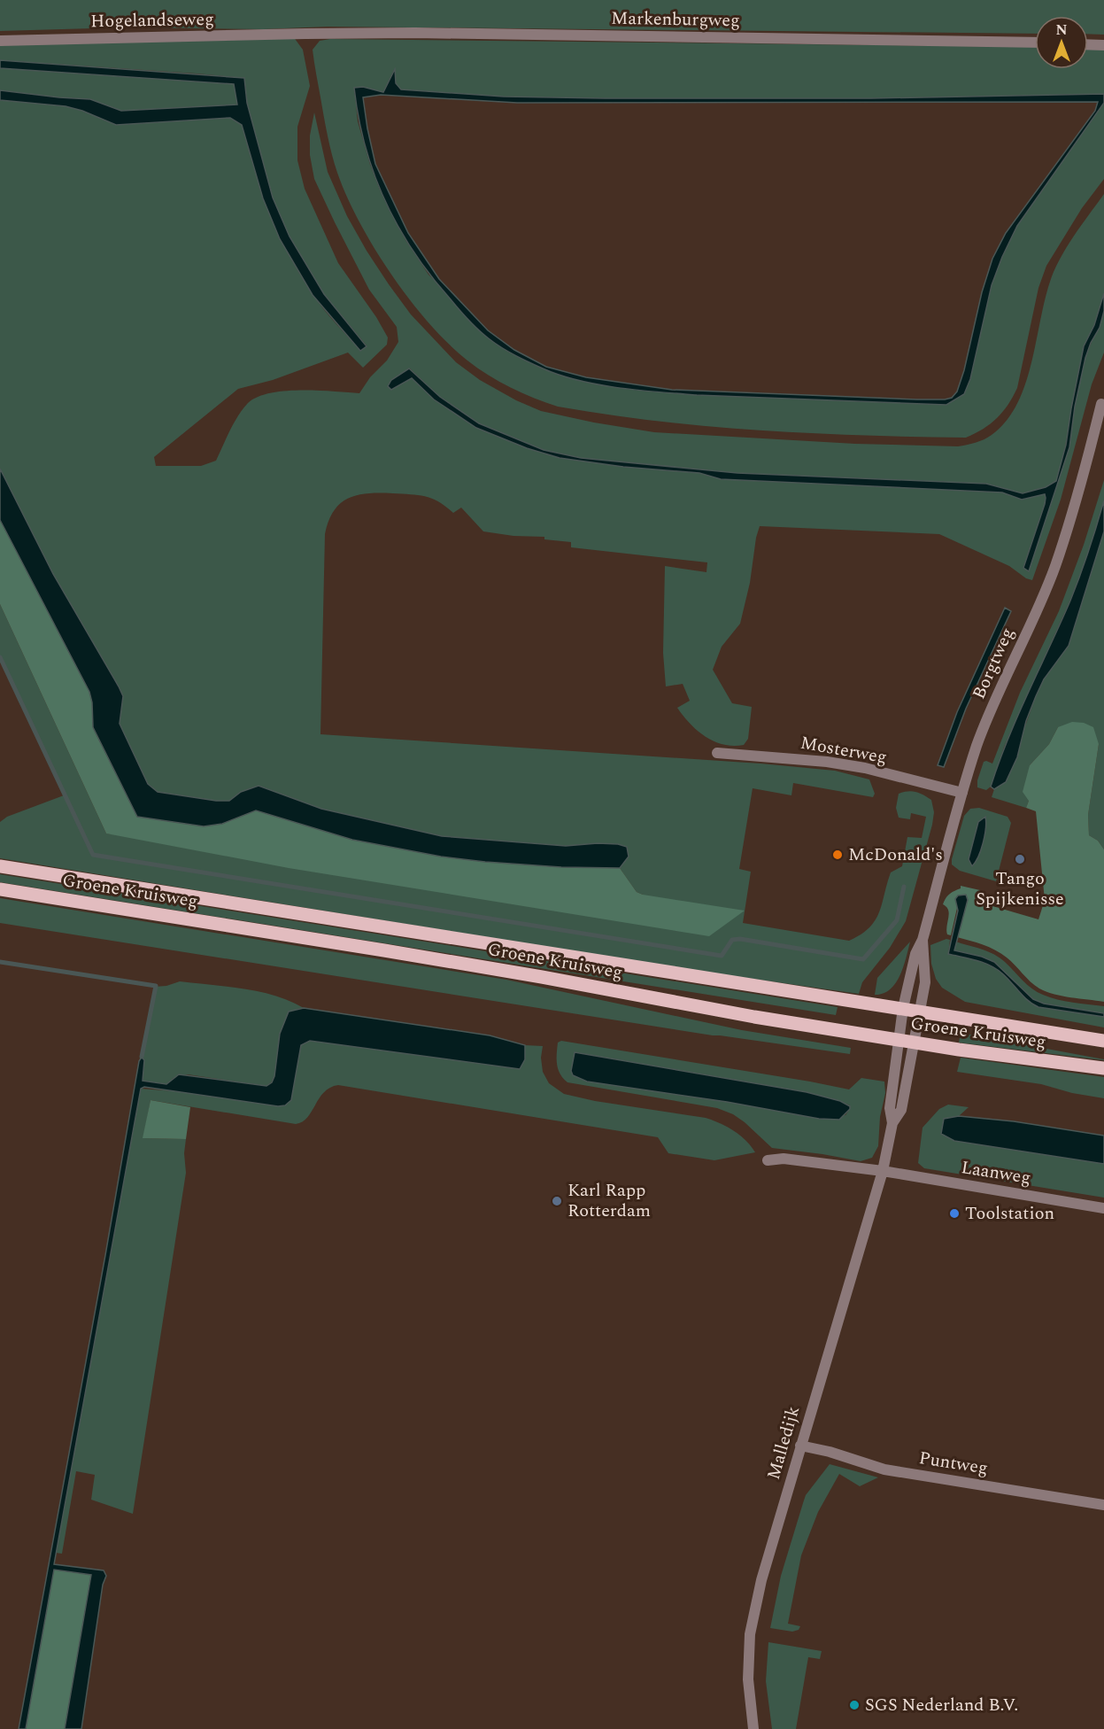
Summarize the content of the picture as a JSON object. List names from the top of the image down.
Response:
{
  "streets": {
    "main road": ["Groene Kruisweg"],
    "street": [
      "Markenburgweg",
      "Hogelandseweg",
      "Borgtweg",
      "Mosterweg",
      "Laanweg",
      "Malledijk",
      "Puntweg"
    ]
  },
  "crossings": [
    ["Markenburgweg", "Hogelandseweg"],
    ["Borgtweg", "Mosterweg"],
    ["Borgtweg", "Groene Kruisweg"],
    ["Borgtweg", "Malledijk"],
    ["Groene Kruisweg", "Malledijk"],
    ["Laanweg", "Malledijk"],
    ["Malledijk", "Puntweg"]
  ],
  "places": [
    "McDonald's",
    "Tango Spijkenisse",
    "Karl Rapp Rotterdam",
    "Toolstation",
    "SGS Nederland B.V."
  ],
  "north": "top"
}
